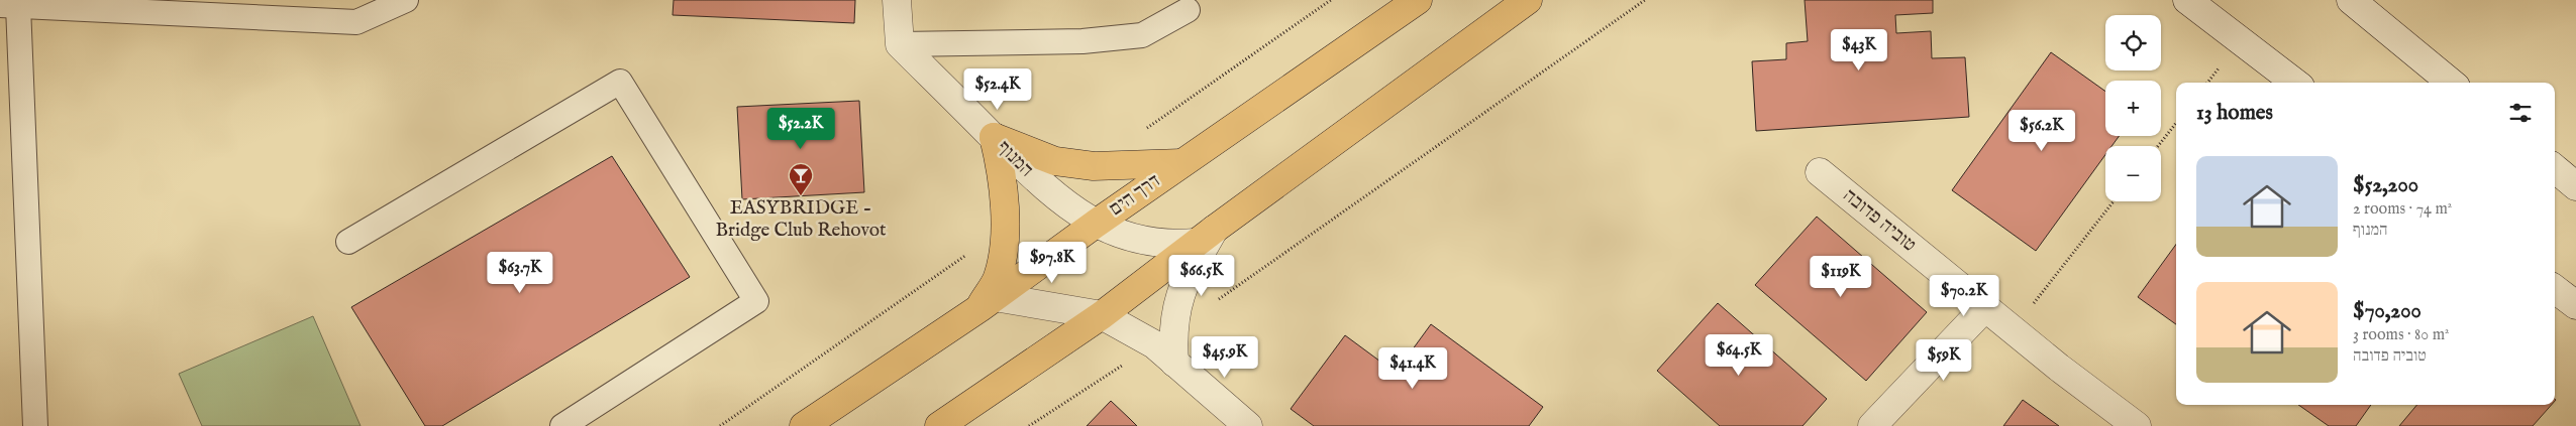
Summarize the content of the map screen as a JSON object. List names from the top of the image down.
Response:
{
  "streets": {
    "main road": ["דרך הים"],
    "street": ["המנוף", "טוביה פדובה"]
  },
  "crossings": [
    ["המנוף", "דרך הים"]
  ],
  "places": {
    "bar": ["EASYBRIDGE - Bridge Club Rehovot"]
  },
  "page": {
    "map_buttons": ["+", "−"],
    "price": [
      "$43K",
      "$52.4K",
      "$52.2K",
      "$56.2K",
      "$97.8K",
      "$63.7K",
      "$66.5K",
      "$119K",
      "$70.2K",
      "$64.5K",
      "$45.9K",
      "$59K",
      "$41.4K"
    ],
    "heading": "13 homes",
    "list": [
      {
        "name": "$52,200",
        "note": "2 rooms · 74 m² · המנוף"
      },
      {
        "name": "$70,200",
        "note": "3 rooms · 80 m² · טוביה פדובה"
      }
    ]
  }
}
